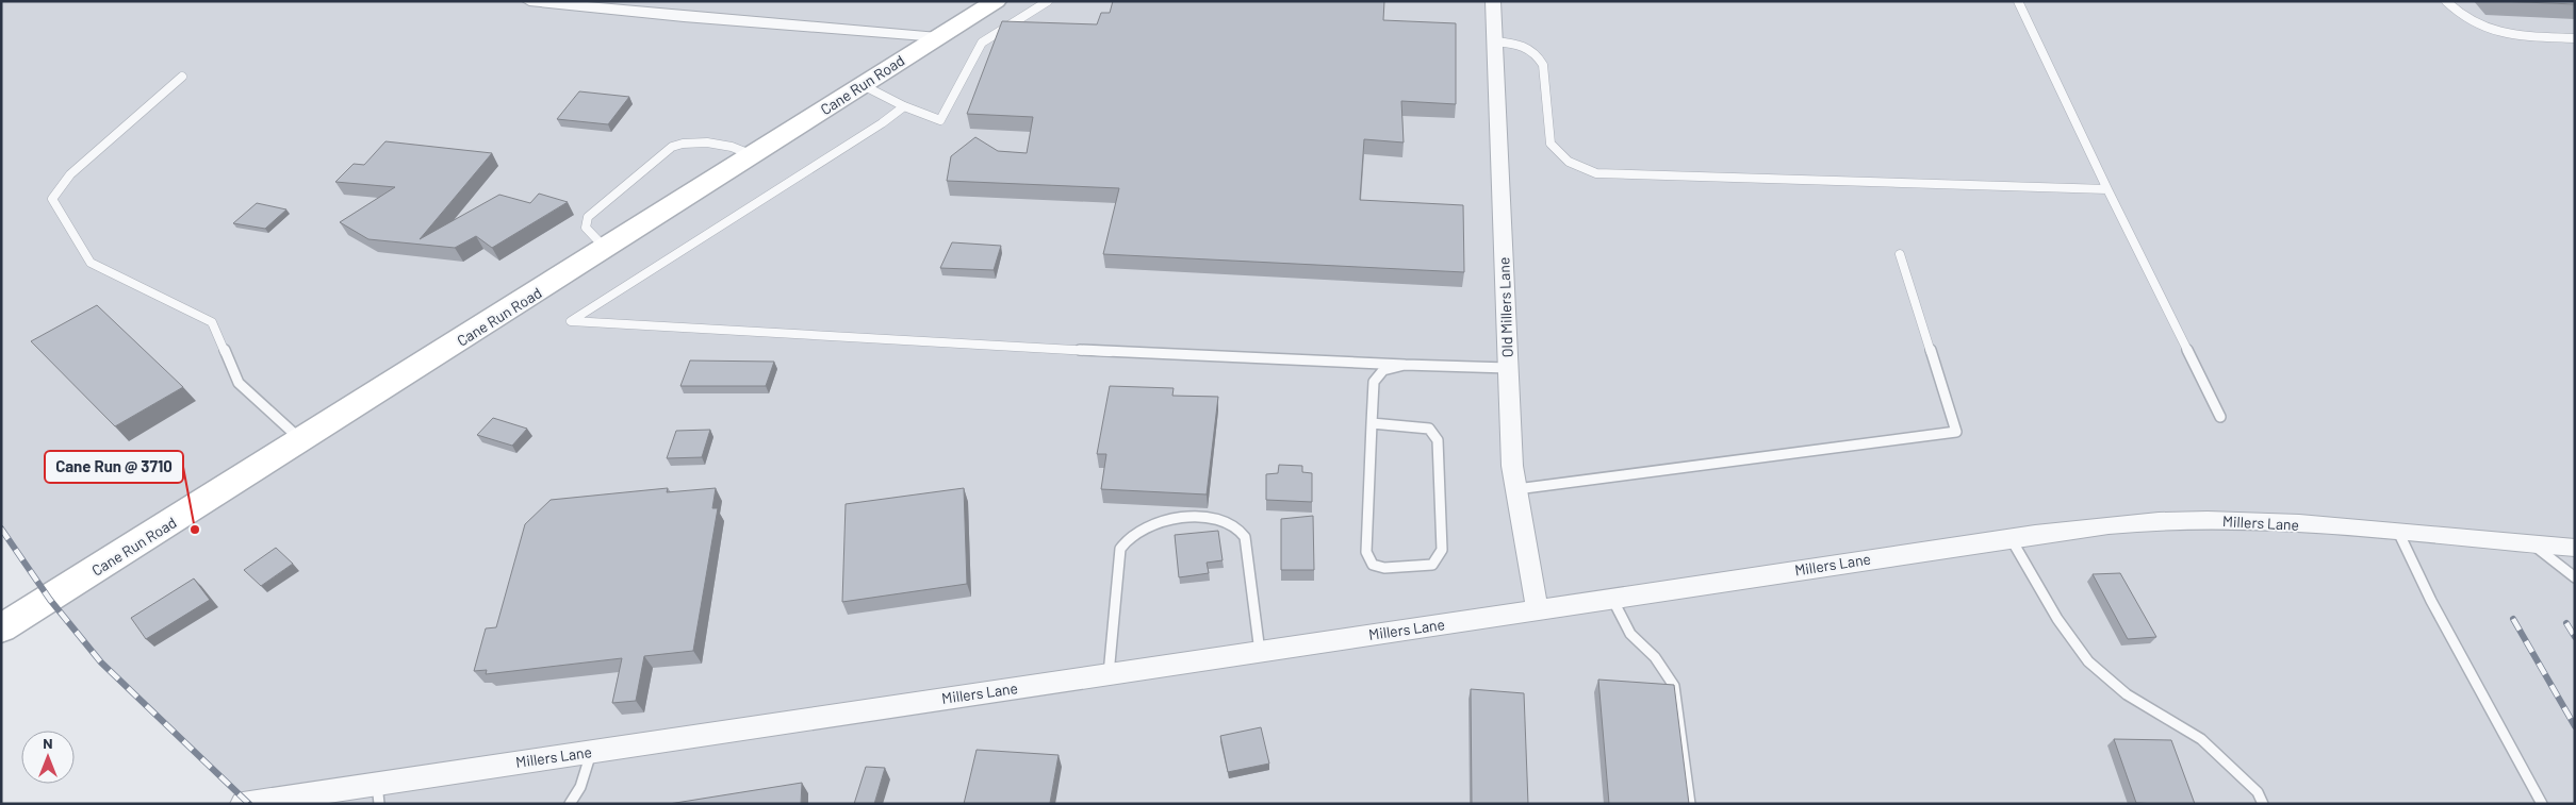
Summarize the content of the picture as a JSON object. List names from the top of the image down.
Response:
{
  "streets": {
    "main road": ["Cane Run Road"],
    "street": ["Old Millers Lane", "Millers Lane"]
  },
  "crossings": [
    ["Old Millers Lane", "Millers Lane"]
  ],
  "places": ["Cane Run @ 3710"],
  "north": "top"
}
